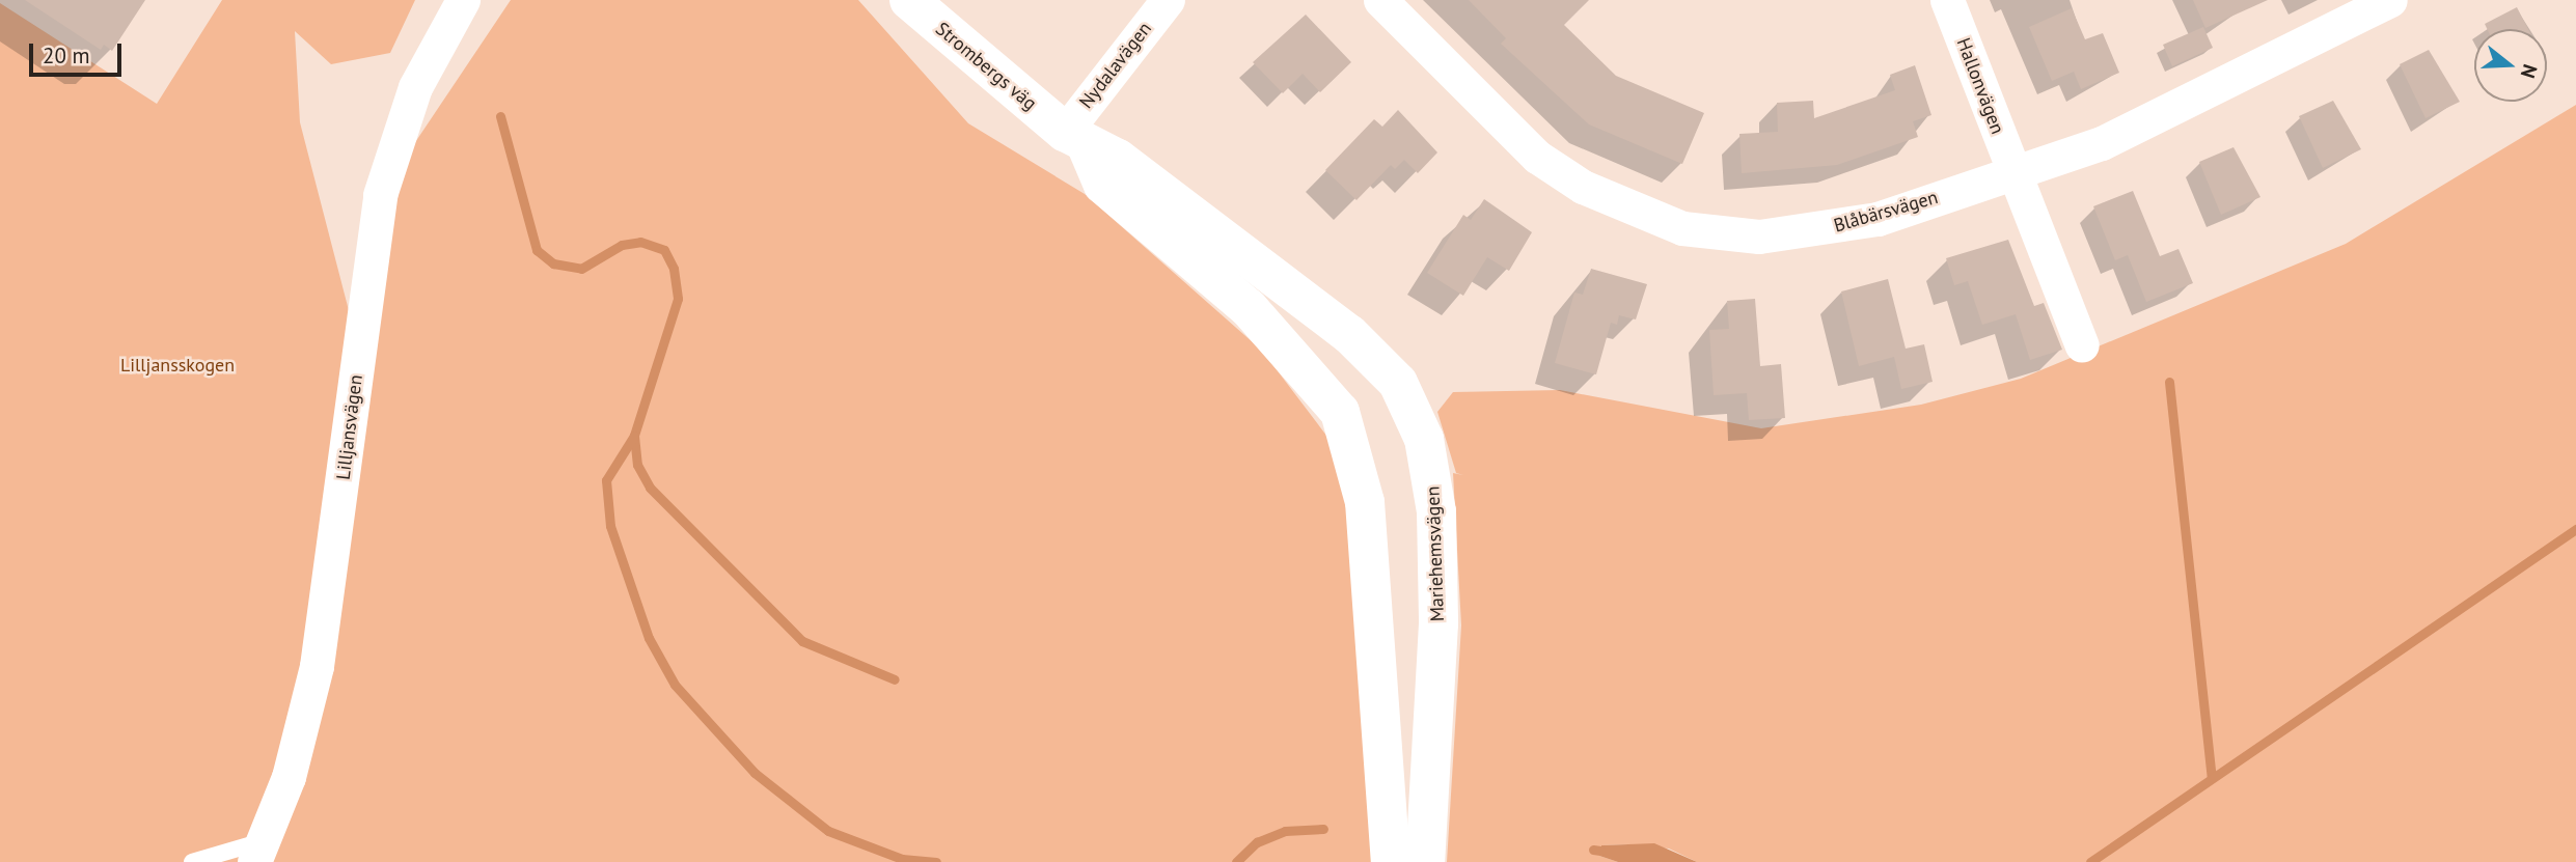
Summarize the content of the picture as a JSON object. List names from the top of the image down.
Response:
{
  "streets": {
    "street": [
      "Nydalavägen",
      "Strombergs väg",
      "Hallonvägen",
      "Blåbärsvägen",
      "Lilljansvägen",
      "Mariehemsvägen"
    ]
  },
  "crossings": [
    ["Nydalavägen", "Strombergs väg"],
    ["Nydalavägen", "Mariehemsvägen"],
    ["Strombergs väg", "Mariehemsvägen"],
    ["Hallonvägen", "Blåbärsvägen"]
  ],
  "parks": ["Lilljansskogen"],
  "scale_bar": "20 m",
  "north": "right"
}
